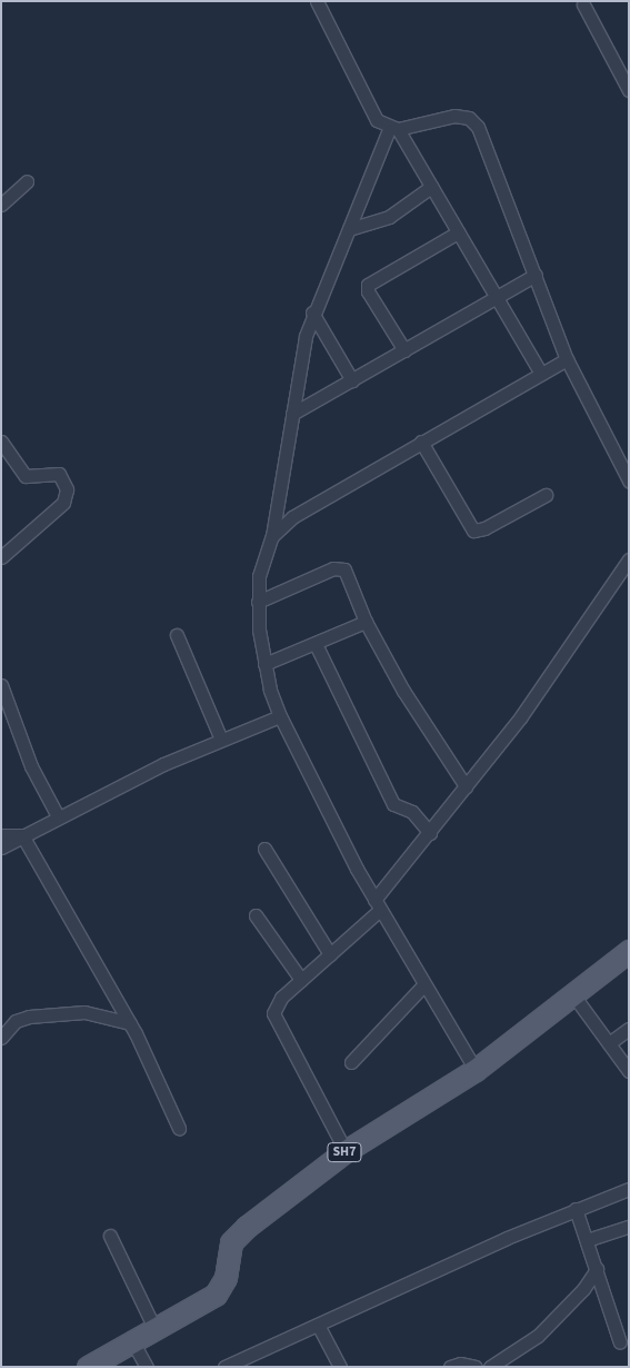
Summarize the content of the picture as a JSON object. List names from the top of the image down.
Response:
{
  "streets": {
    "main road": ["SH7"]
  }
}
